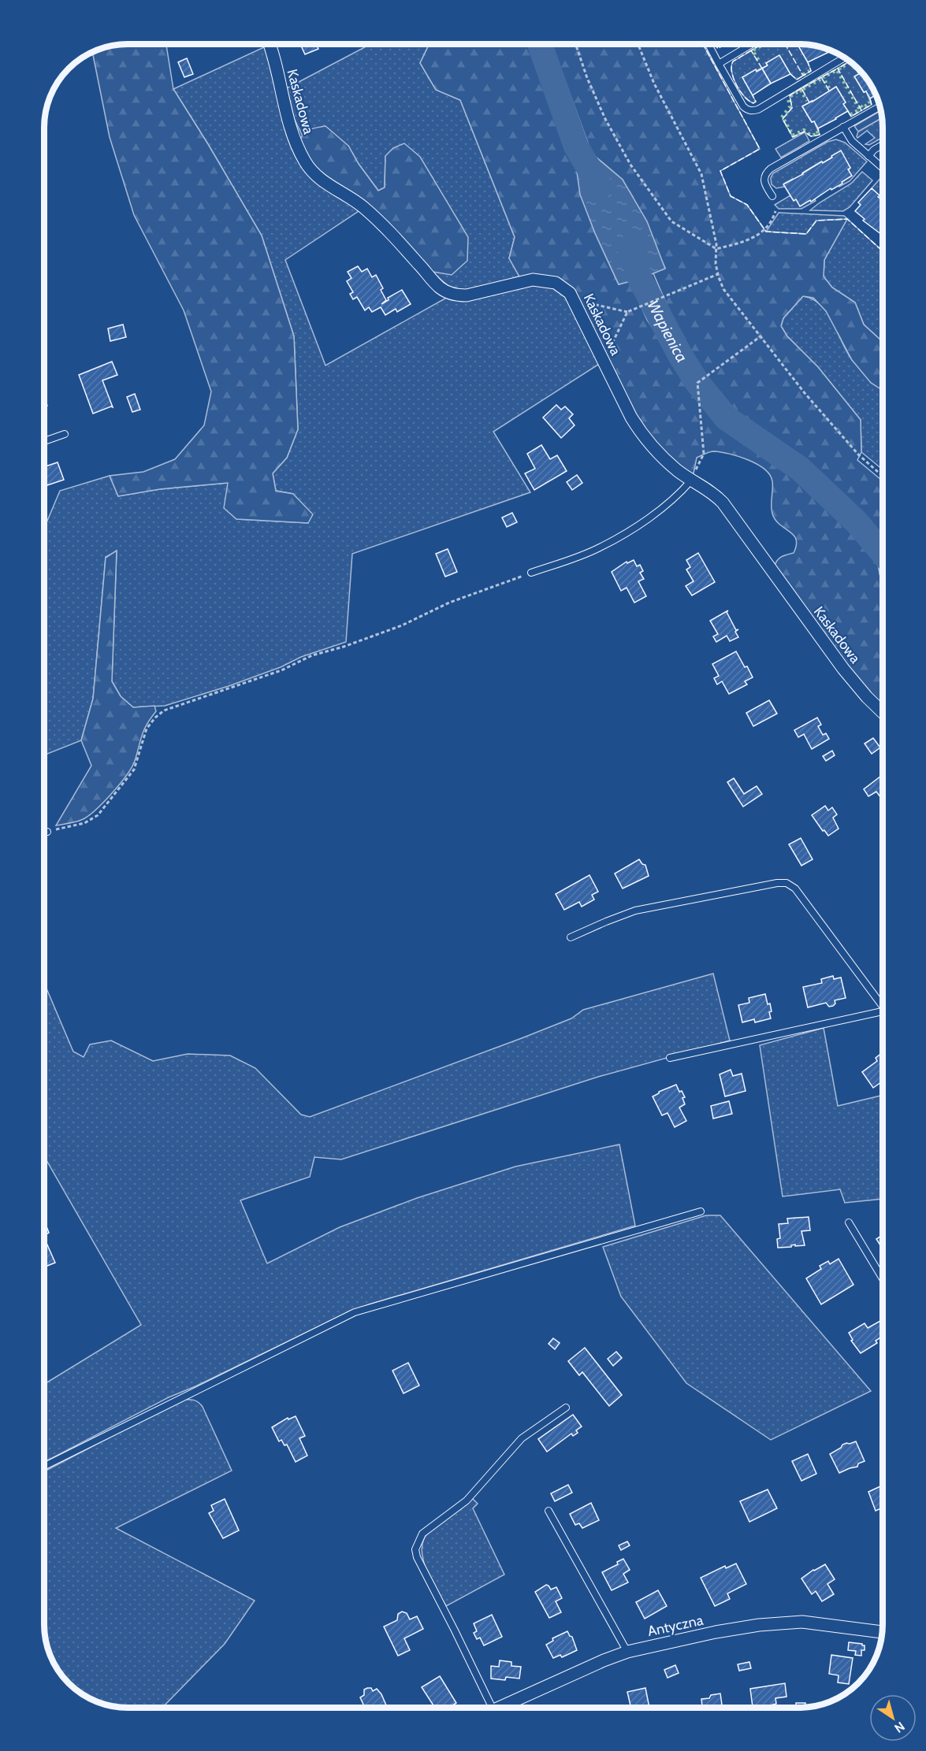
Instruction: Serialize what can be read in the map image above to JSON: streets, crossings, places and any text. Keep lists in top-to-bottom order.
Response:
{
  "streets": {
    "street": ["Kaskadowa", "Antyczna"]
  },
  "water": ["Wapienica"],
  "north": "bottom right"
}
